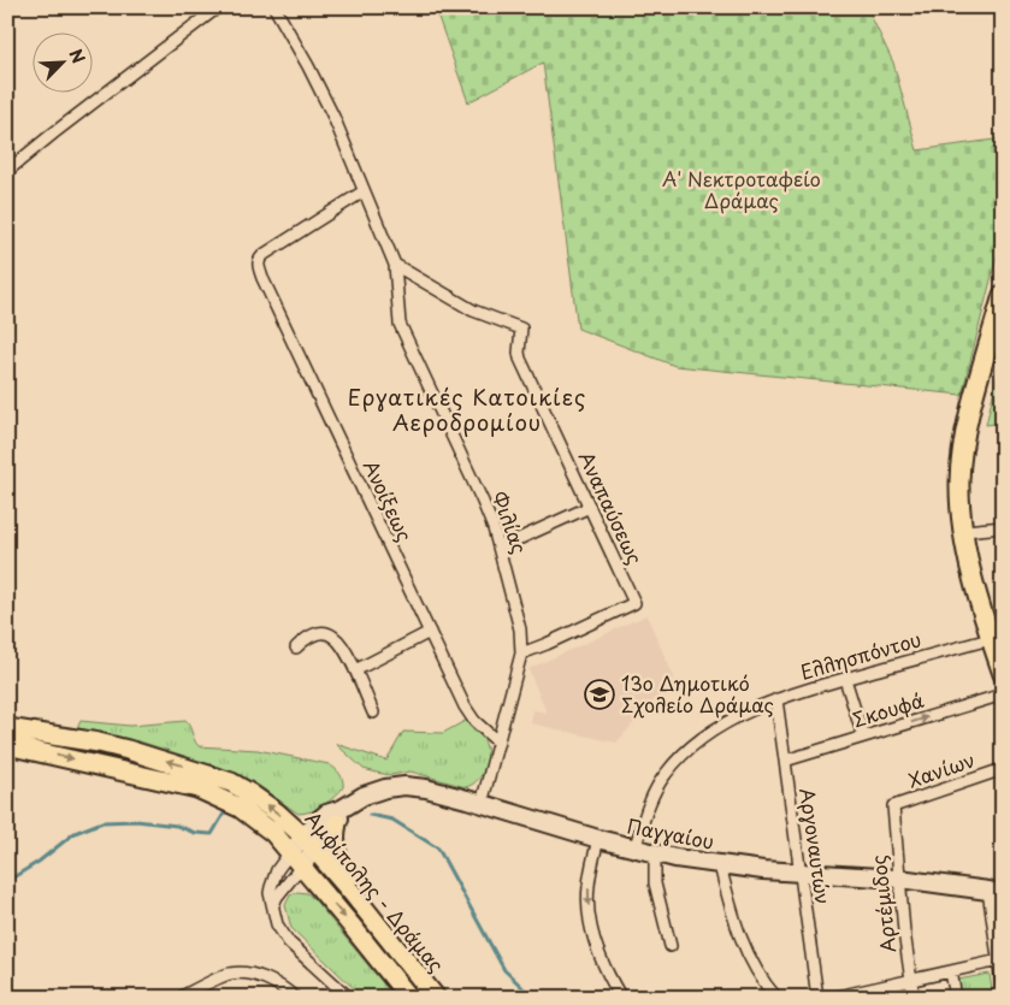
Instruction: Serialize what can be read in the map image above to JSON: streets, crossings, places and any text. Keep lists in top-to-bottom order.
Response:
{
  "streets": {
    "main road": ["Παγγαίου", "Αμφίπολης - Δράμας"],
    "street": [
      "Ανοίξεως",
      "Αναπαύσεως",
      "Φιλίας",
      "Ελλησπόντου",
      "Σκουφά",
      "Χανίων",
      "Αργοναυτών",
      "Αρτέμιδος"
    ]
  },
  "crossings": [
    ["Ανοίξεως", "Φιλίας"],
    ["Αναπαύσεως", "Φιλίας"],
    ["Φιλίας", "Παγγαίου"],
    ["Ελλησπόντου", "Παγγαίου"],
    ["Ελλησπόντου", "Αργοναυτών"],
    ["Σκουφά", "Αργοναυτών"],
    ["Χανίων", "Αρτέμιδος"],
    ["Παγγαίου", "Αργοναυτών"],
    ["Παγγαίου", "Αρτέμιδος"]
  ],
  "one_way": ["Σκουφά"],
  "districts": ["Εργατικές Κατοικίες Αεροδρομίου"],
  "parks": ["Α' Νεκτροταφείο Δράμας"],
  "places": {
    "school or university": ["13ο Δημοτικό Σχολείο Δράμας"]
  },
  "north": "top right"
}
